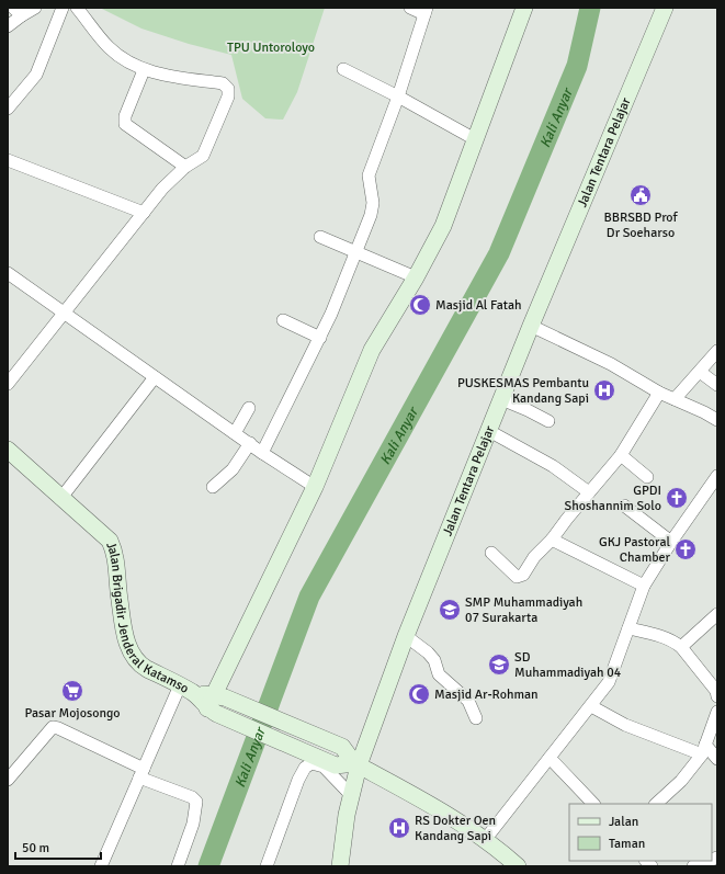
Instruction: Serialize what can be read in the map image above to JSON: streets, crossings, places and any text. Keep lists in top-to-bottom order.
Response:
{
  "streets": {
    "main road": ["Jalan Tentara Pelajar", "Jalan Brigadir Jenderal Katamso"]
  },
  "water": ["Kali Anyar"],
  "parks": ["TPU Untoroloyo"],
  "places": {
    "public building": ["BBRSBD Prof Dr Soeharso"],
    "mosque": ["Masjid Al Fatah", "Masjid Ar-Rohman"],
    "hospital": ["PUSKESMAS Pembantu Kandang Sapi", "RS Dokter Oen Kandang Sapi"],
    "church": ["GPDI Shoshannim Solo", "GKJ Pastoral Chamber"],
    "school or university": ["SMP Muhammadiyah 07 Surakarta", "SD Muhammadiyah 04"],
    "supermarket": ["Pasar Mojosongo"]
  },
  "legend": ["Jalan", "Taman"],
  "scale_bar": "50 m"
}
